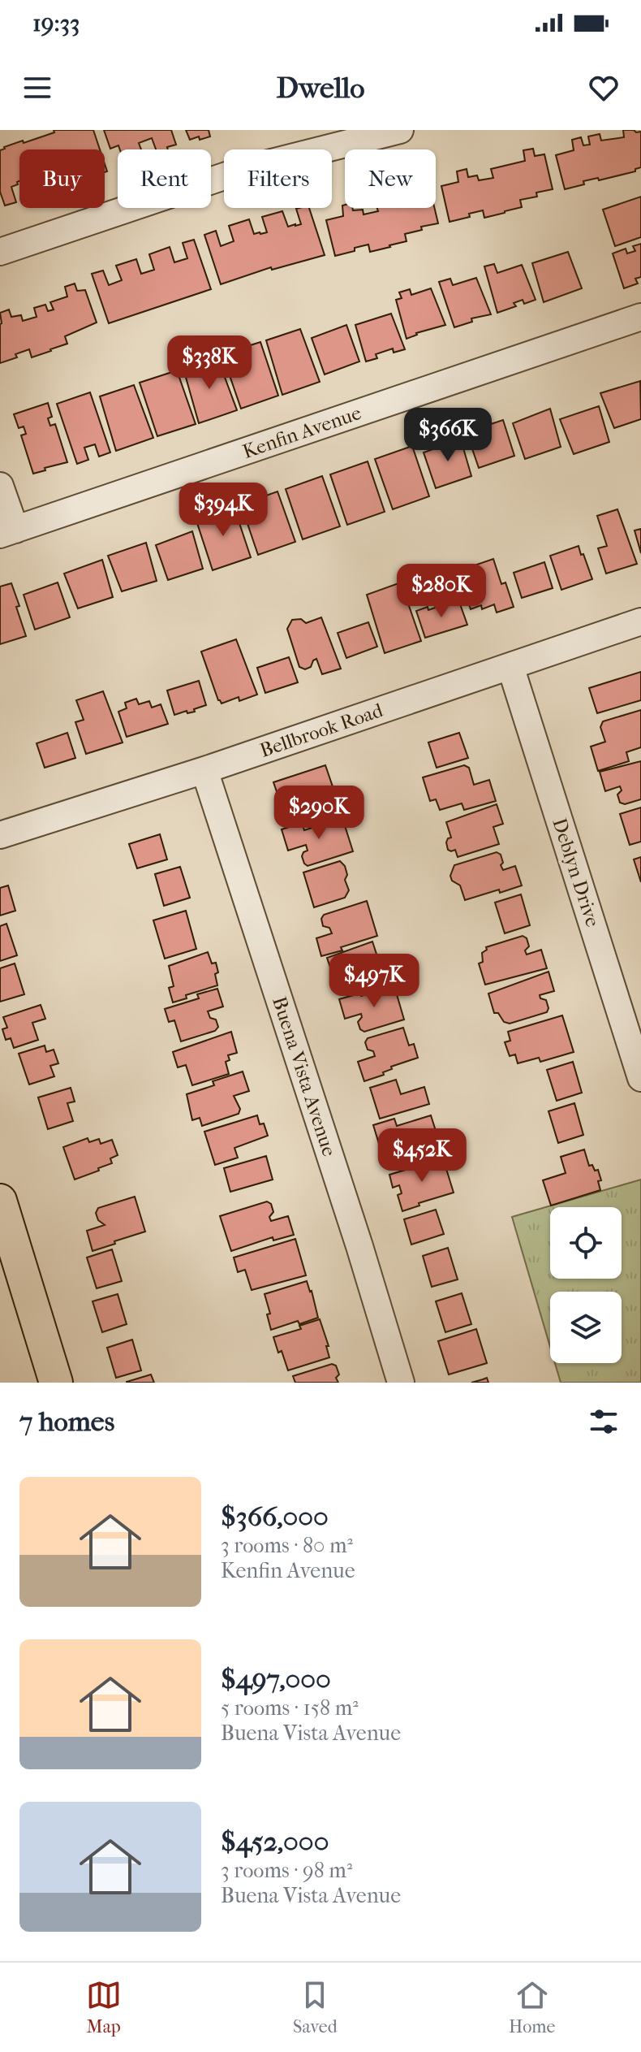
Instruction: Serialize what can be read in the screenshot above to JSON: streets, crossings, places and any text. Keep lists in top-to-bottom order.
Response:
{
  "streets": {
    "street": [
      "Kenfin Avenue",
      "Bellbrook Road",
      "Deblyn Drive",
      "Buena Vista Avenue"
    ]
  },
  "crossings": [
    ["Bellbrook Road", "Deblyn Drive"],
    ["Bellbrook Road", "Buena Vista Avenue"]
  ],
  "page": {
    "status": "19:33",
    "header": "Dwello",
    "chip": [
      "Buy",
      "Rent",
      "Filters",
      "New"
    ],
    "price": [
      "$338K",
      "$366K",
      "$394K",
      "$280K",
      "$290K",
      "$497K",
      "$452K"
    ],
    "heading": "7 homes",
    "list": [
      {
        "name": "$366,000",
        "note": "3 rooms · 80 m² · Kenfin Avenue"
      },
      {
        "name": "$497,000",
        "note": "5 rooms · 158 m² · Buena Vista Avenue"
      },
      {
        "name": "$452,000",
        "note": "3 rooms · 98 m² · Buena Vista Avenue"
      }
    ],
    "tabs": ["Map", "Saved", "Home"]
  }
}
